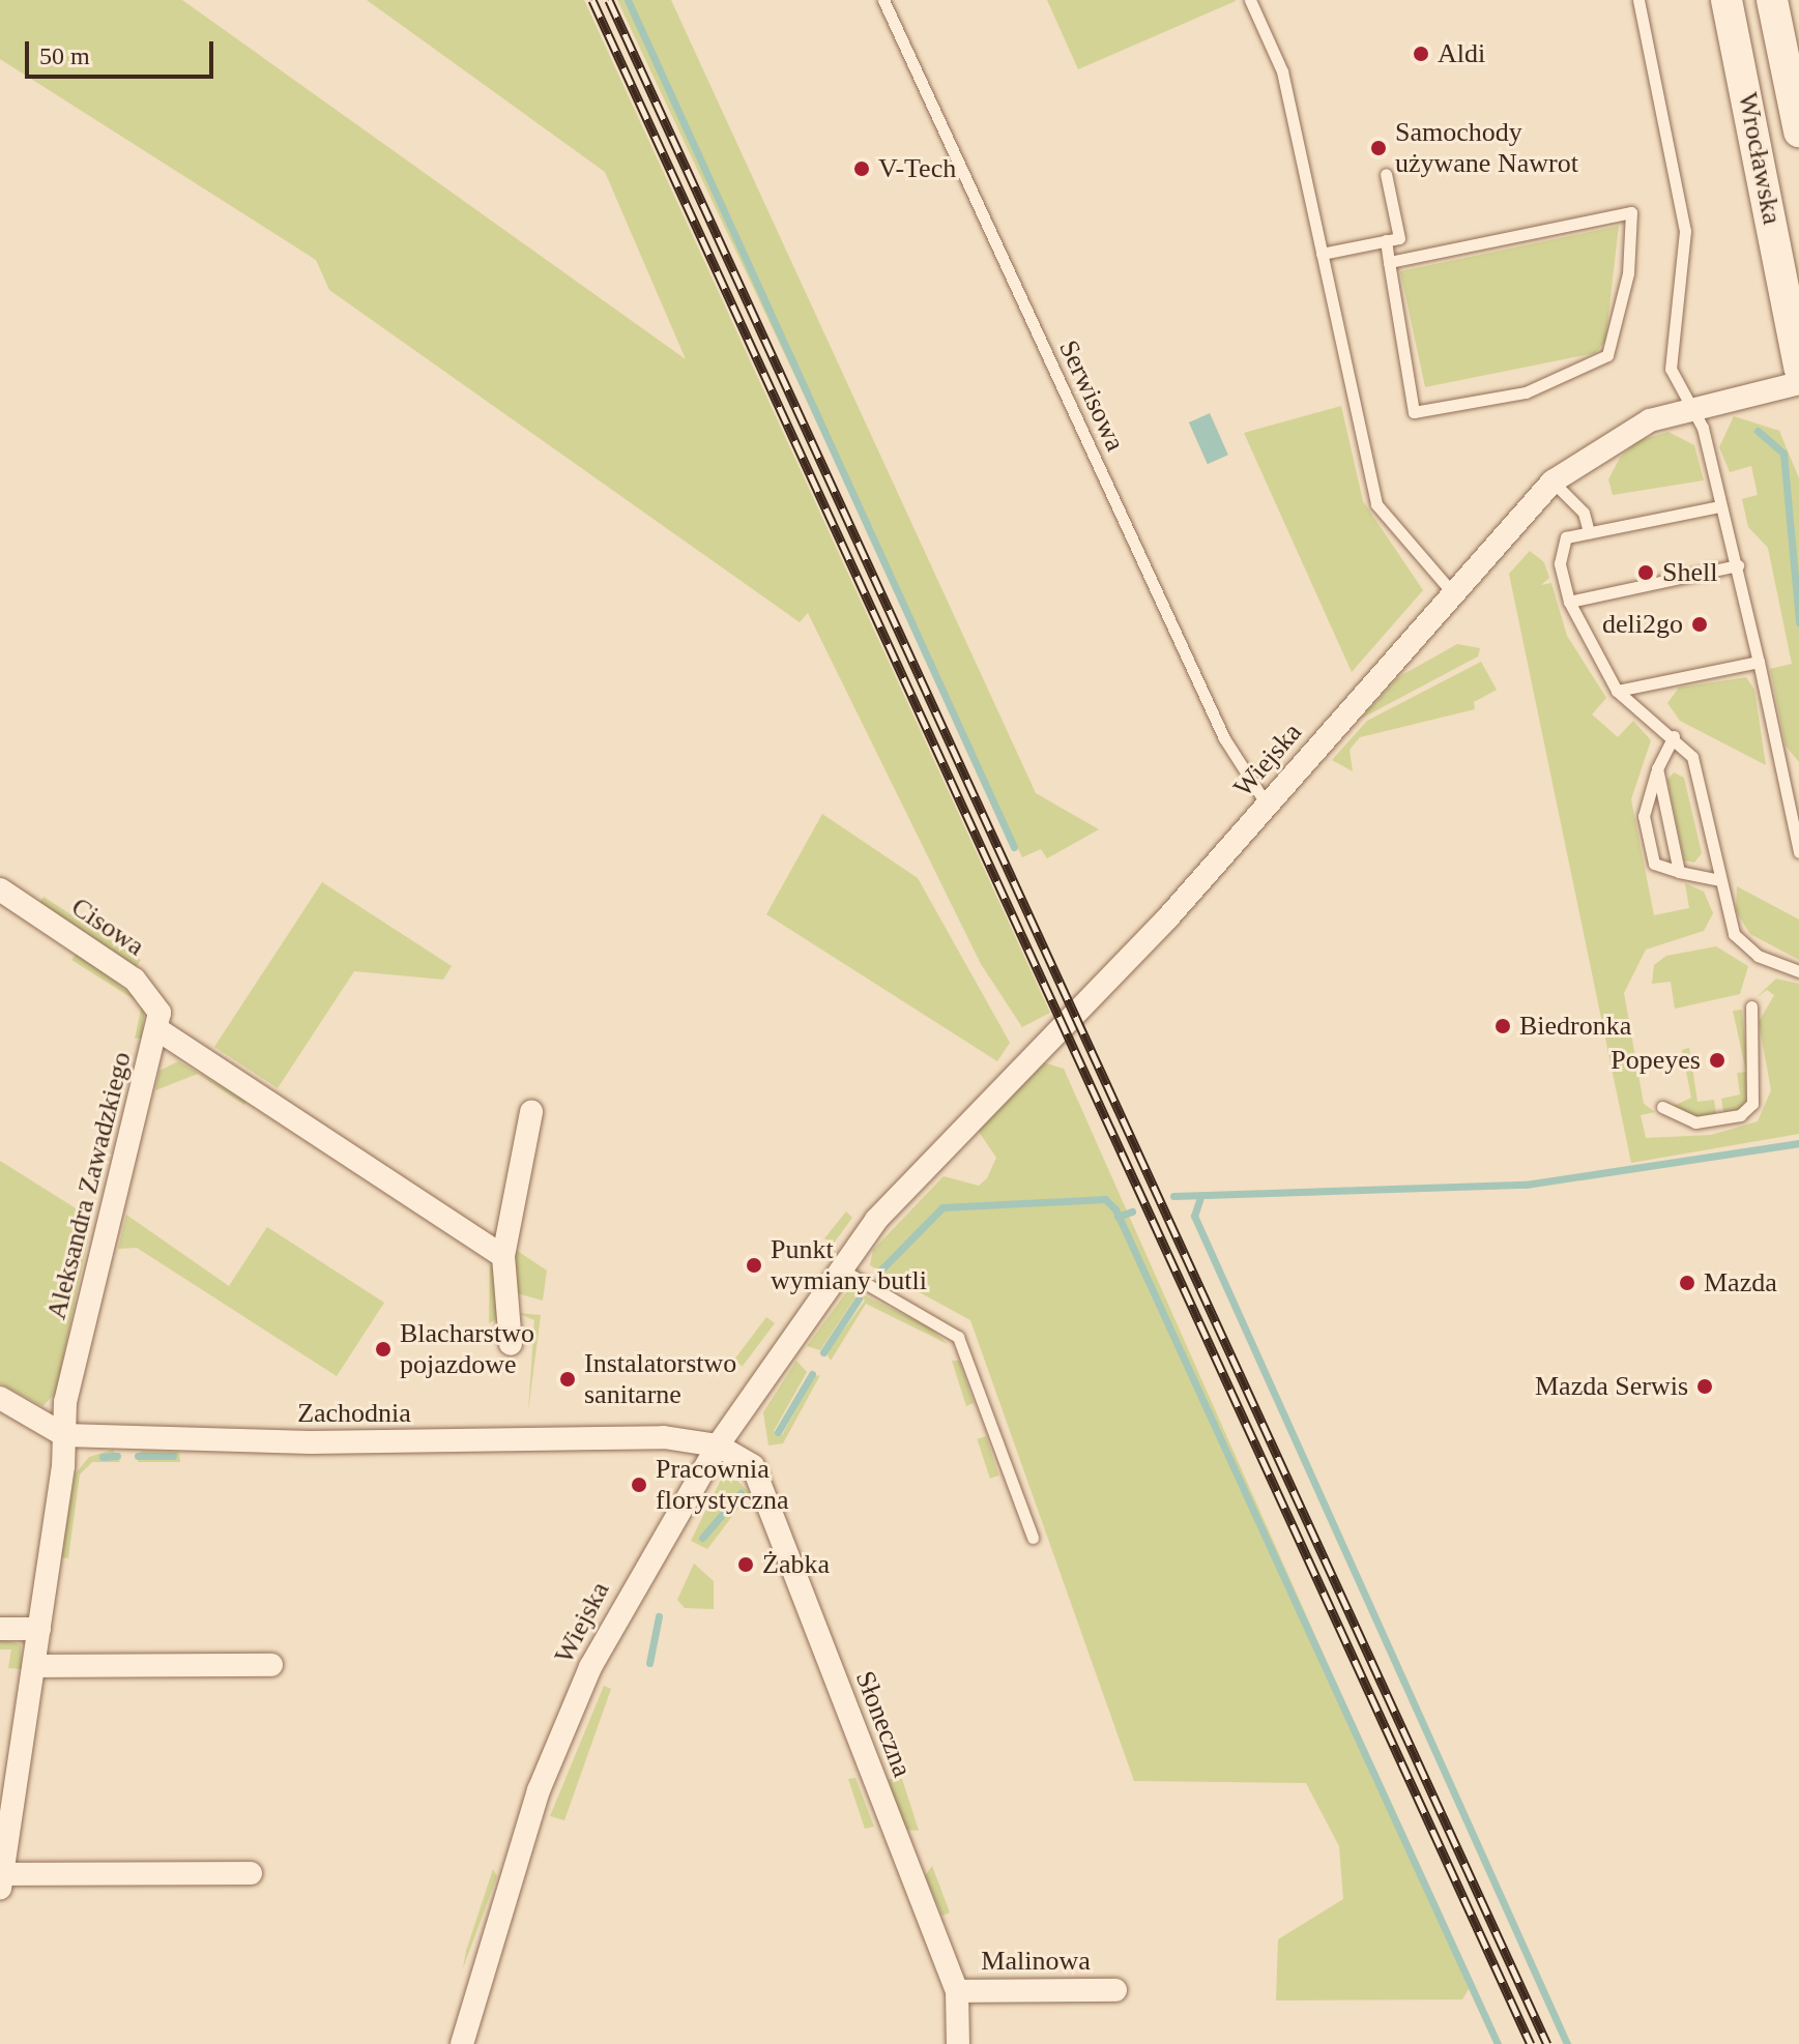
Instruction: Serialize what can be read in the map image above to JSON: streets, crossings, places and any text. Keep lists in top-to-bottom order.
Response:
{
  "streets": {
    "main road": ["Wrocławska"],
    "street": [
      "Wiejska",
      "Cisowa",
      "Aleksandra Zawadzkiego",
      "Zachodnia",
      "Słoneczna",
      "Malinowa"
    ],
    "lane": ["Serwisowa"]
  },
  "crossings": [
    ["Serwisowa", "Wiejska"],
    ["Wiejska", "Zachodnia"],
    ["Wiejska", "Słoneczna"],
    ["Cisowa", "Aleksandra Zawadzkiego"],
    ["Aleksandra Zawadzkiego", "Zachodnia"],
    ["Zachodnia", "Słoneczna"],
    ["Słoneczna", "Malinowa"]
  ],
  "places": [
    "Aldi",
    "Samochody używane Nawrot",
    "V-Tech",
    "Shell",
    "deli2go",
    "Biedronka",
    "Popeyes",
    "Punkt wymiany butli",
    "Mazda",
    "Blacharstwo pojazdowe",
    "Instalatorstwo sanitarne",
    "Mazda Serwis",
    "Pracownia florystyczna",
    "Żabka"
  ],
  "scale_bar": "50 m"
}
